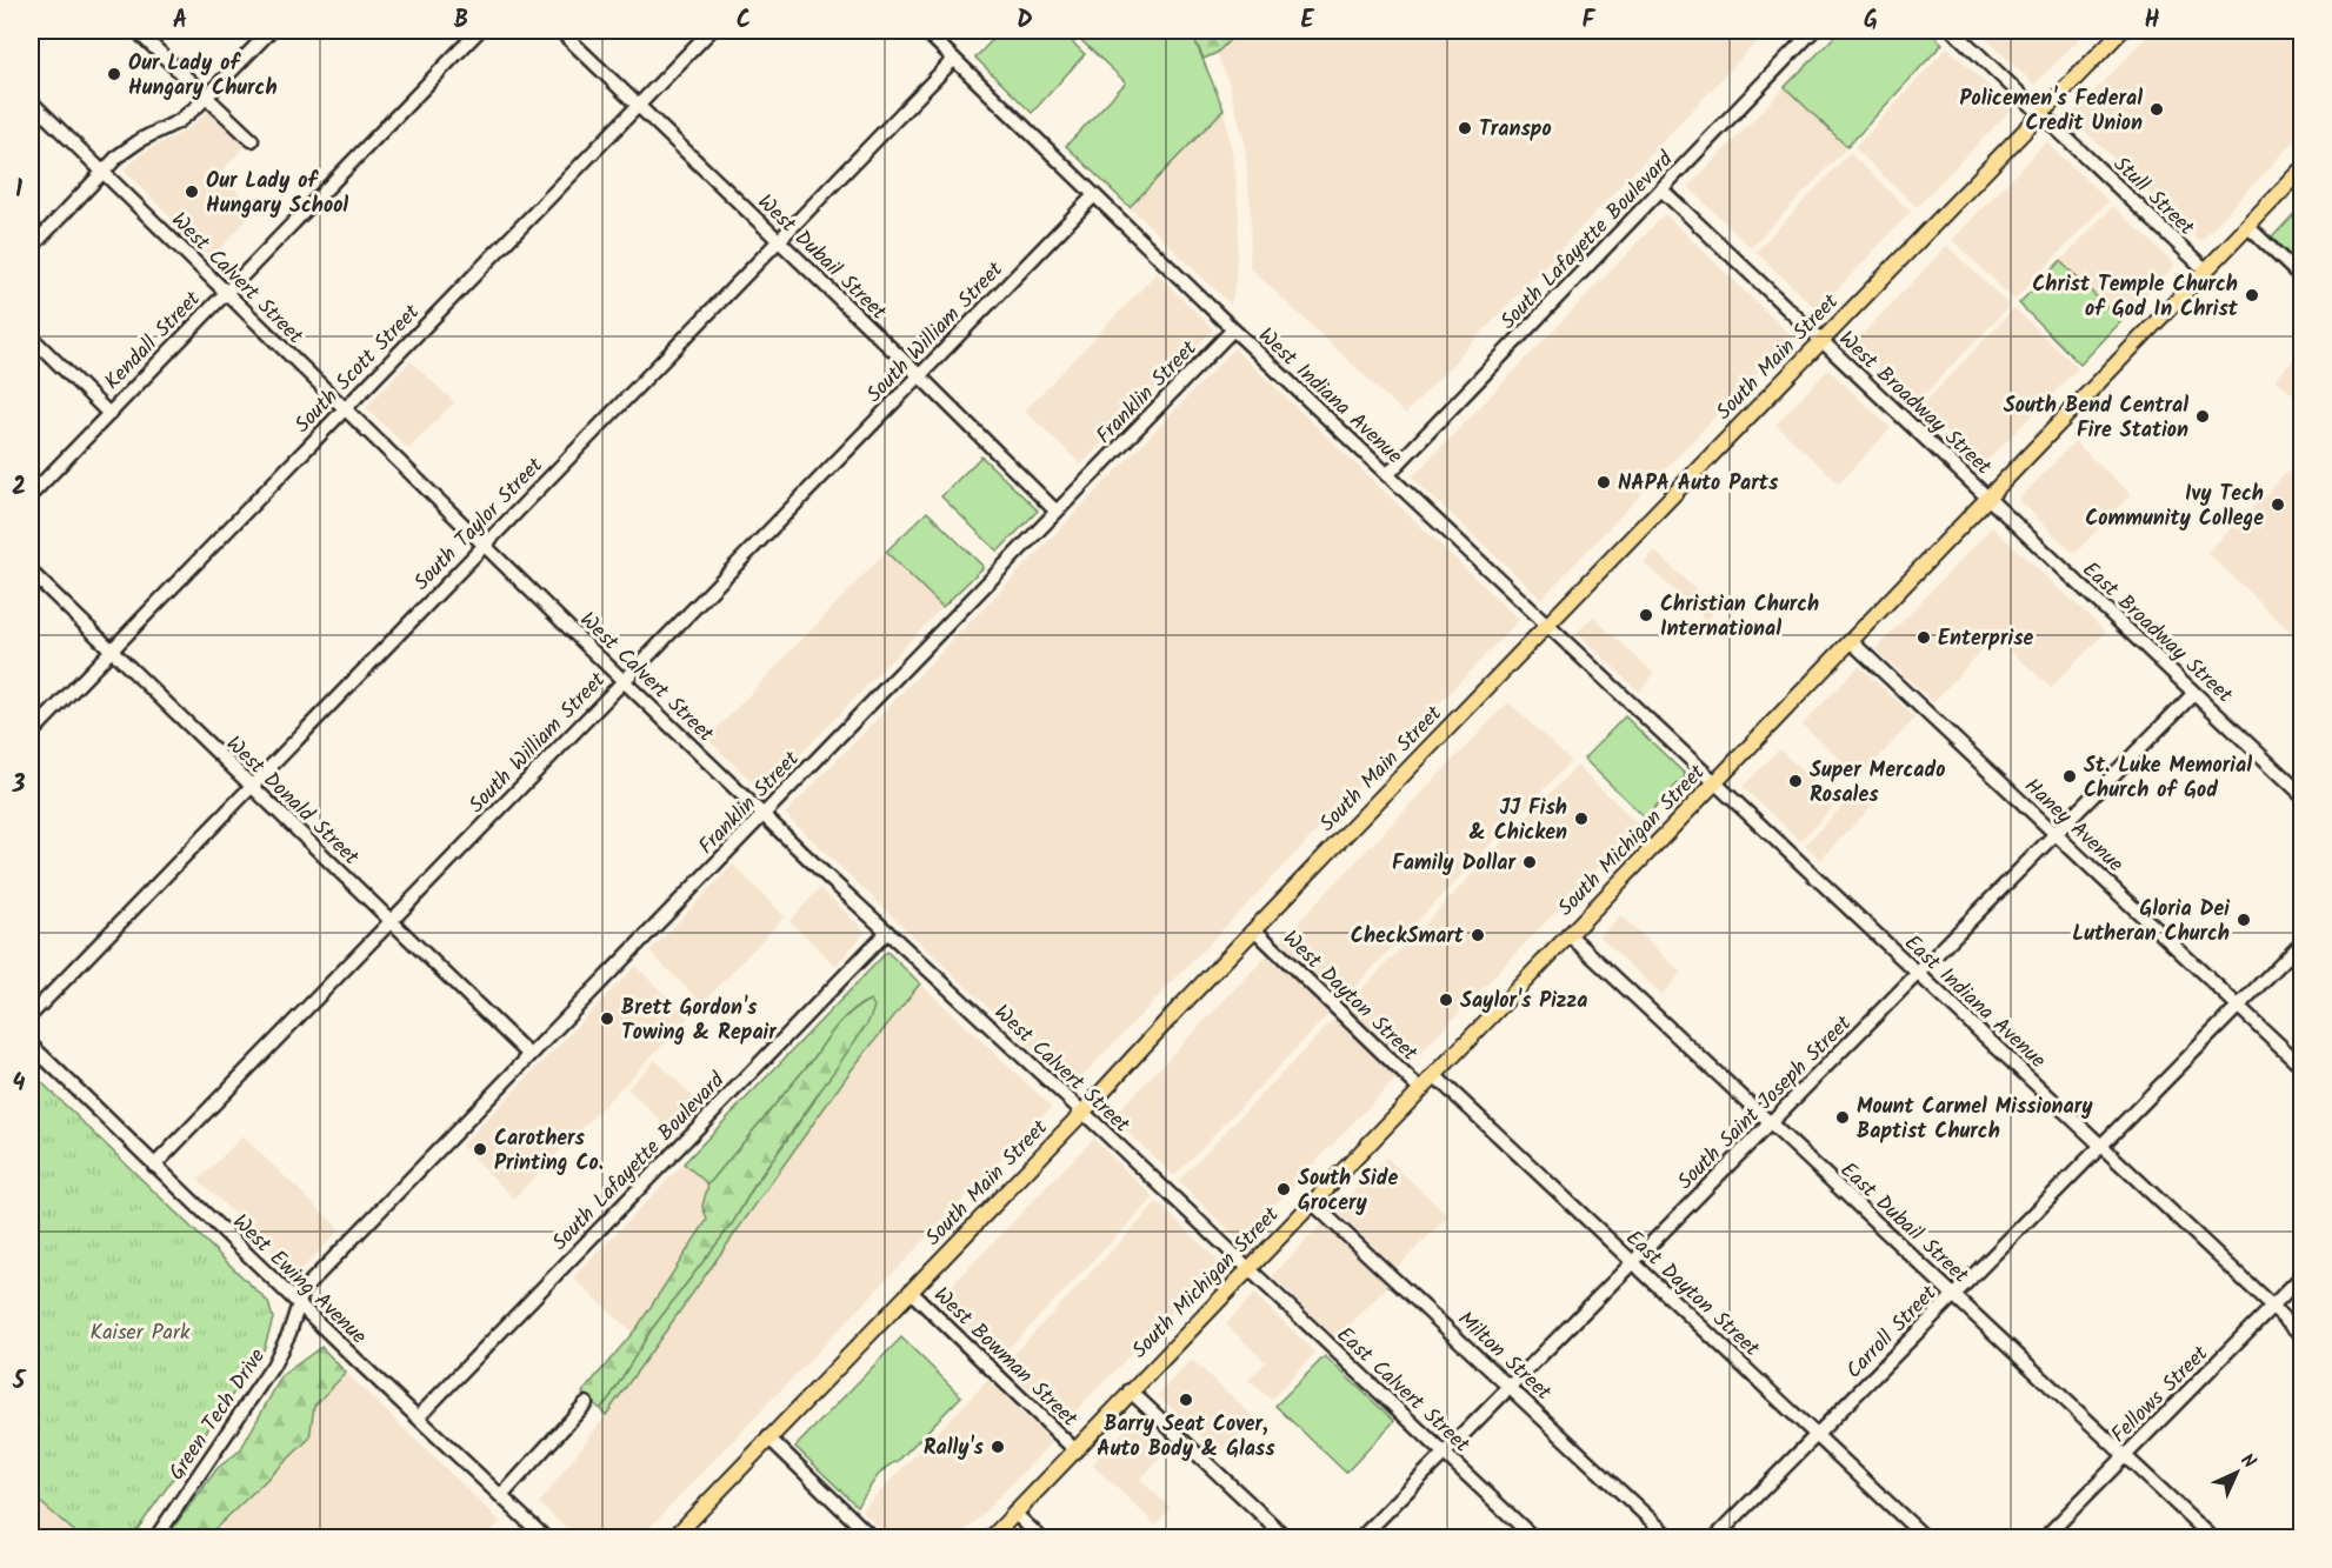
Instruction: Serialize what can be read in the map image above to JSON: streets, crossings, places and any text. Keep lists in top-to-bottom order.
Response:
{
  "streets": {
    "main road": ["South Main Street", "South Michigan Street"],
    "street": [
      "Stull Street",
      "South Lafayette Boulevard",
      "West Dubail Street",
      "West Calvert Street",
      "South William Street",
      "Kendall Street",
      "South Scott Street",
      "Franklin Street",
      "West Indiana Avenue",
      "West Broadway Street",
      "South Taylor Street",
      "East Broadway Street",
      "West Donald Street",
      "Haney Avenue",
      "West Dayton Street",
      "East Indiana Avenue",
      "South Saint Joseph Street",
      "East Dubail Street",
      "West Ewing Avenue",
      "East Dayton Street",
      "Carroll Street",
      "Milton Street",
      "West Bowman Street",
      "East Calvert Street",
      "Fellows Street",
      "Green Tech Drive"
    ]
  },
  "crossings": [
    ["Stull Street", "South Main Street"],
    ["Stull Street", "South Michigan Street"],
    ["South Lafayette Boulevard", "West Calvert Street"],
    ["South Lafayette Boulevard", "West Indiana Avenue"],
    ["South Lafayette Boulevard", "West Broadway Street"],
    ["South Lafayette Boulevard", "West Ewing Avenue"],
    ["West Dubail Street", "South William Street"],
    ["West Dubail Street", "South Scott Street"],
    ["West Dubail Street", "Franklin Street"],
    ["West Dubail Street", "South Taylor Street"],
    ["West Calvert Street", "South William Street"],
    ["West Calvert Street", "Kendall Street"],
    ["West Calvert Street", "South Main Street"],
    ["West Calvert Street", "South Scott Street"],
    ["West Calvert Street", "Franklin Street"],
    ["West Calvert Street", "South Taylor Street"],
    ["West Calvert Street", "South Michigan Street"],
    ["West Calvert Street", "East Calvert Street"],
    ["South William Street", "West Indiana Avenue"],
    ["South William Street", "West Donald Street"],
    ["South William Street", "West Ewing Avenue"],
    ["South Main Street", "West Indiana Avenue"],
    ["South Main Street", "West Broadway Street"],
    ["South Main Street", "West Dayton Street"],
    ["South Main Street", "West Bowman Street"],
    ["South Scott Street", "West Donald Street"],
    ["Franklin Street", "West Indiana Avenue"],
    ["Franklin Street", "West Donald Street"],
    ["Franklin Street", "West Ewing Avenue"],
    ["Franklin Street", "Green Tech Drive"],
    ["West Indiana Avenue", "South Taylor Street"],
    ["West Indiana Avenue", "South Michigan Street"],
    ["West Indiana Avenue", "East Indiana Avenue"],
    ["West Broadway Street", "East Broadway Street"],
    ["West Broadway Street", "South Michigan Street"],
    ["South Taylor Street", "West Donald Street"],
    ["East Broadway Street", "South Michigan Street"],
    ["East Broadway Street", "South Saint Joseph Street"],
    ["Haney Avenue", "South Michigan Street"],
    ["Haney Avenue", "South Saint Joseph Street"],
    ["Haney Avenue", "Carroll Street"],
    ["South Michigan Street", "West Dayton Street"],
    ["South Michigan Street", "East Indiana Avenue"],
    ["South Michigan Street", "East Dubail Street"],
    ["South Michigan Street", "East Dayton Street"],
    ["South Michigan Street", "Milton Street"],
    ["South Michigan Street", "West Bowman Street"],
    ["South Michigan Street", "East Calvert Street"],
    ["East Indiana Avenue", "South Saint Joseph Street"],
    ["East Indiana Avenue", "Carroll Street"],
    ["East Indiana Avenue", "Fellows Street"],
    ["South Saint Joseph Street", "East Dubail Street"],
    ["South Saint Joseph Street", "East Dayton Street"],
    ["South Saint Joseph Street", "Milton Street"],
    ["South Saint Joseph Street", "East Calvert Street"],
    ["East Dubail Street", "Carroll Street"],
    ["East Dubail Street", "Fellows Street"],
    ["West Ewing Avenue", "Green Tech Drive"],
    ["East Dayton Street", "Carroll Street"]
  ],
  "parks": ["Kaiser Park"],
  "places": [
    "Our Lady of Hungary Church",
    "Policemen's Federal Credit Union",
    "Transpo",
    "Our Lady of Hungary School",
    "Christ Temple Church of God In Christ",
    "South Bend Central Fire Station",
    "NAPA Auto Parts",
    "Ivy Tech Community College",
    "Christian Church International",
    "Enterprise",
    "St. Luke Memorial Church of God",
    "Super Mercado Rosales",
    "JJ Fish & Chicken",
    "Family Dollar",
    "Gloria Dei Lutheran Church",
    "CheckSmart",
    "Saylor's Pizza",
    "Brett Gordon's Towing & Repair",
    "Mount Carmel Missionary Baptist Church",
    "Carothers Printing Co.",
    "South Side Grocery",
    "Barry Seat Cover, Auto Body & Glass",
    "Rally's"
  ],
  "north": "top right",
  "grid": {
    "columns": [
      "A",
      "B",
      "C",
      "D",
      "E",
      "F",
      "G",
      "H"
    ],
    "rows": [
      "1",
      "2",
      "3",
      "4",
      "5"
    ]
  }
}
